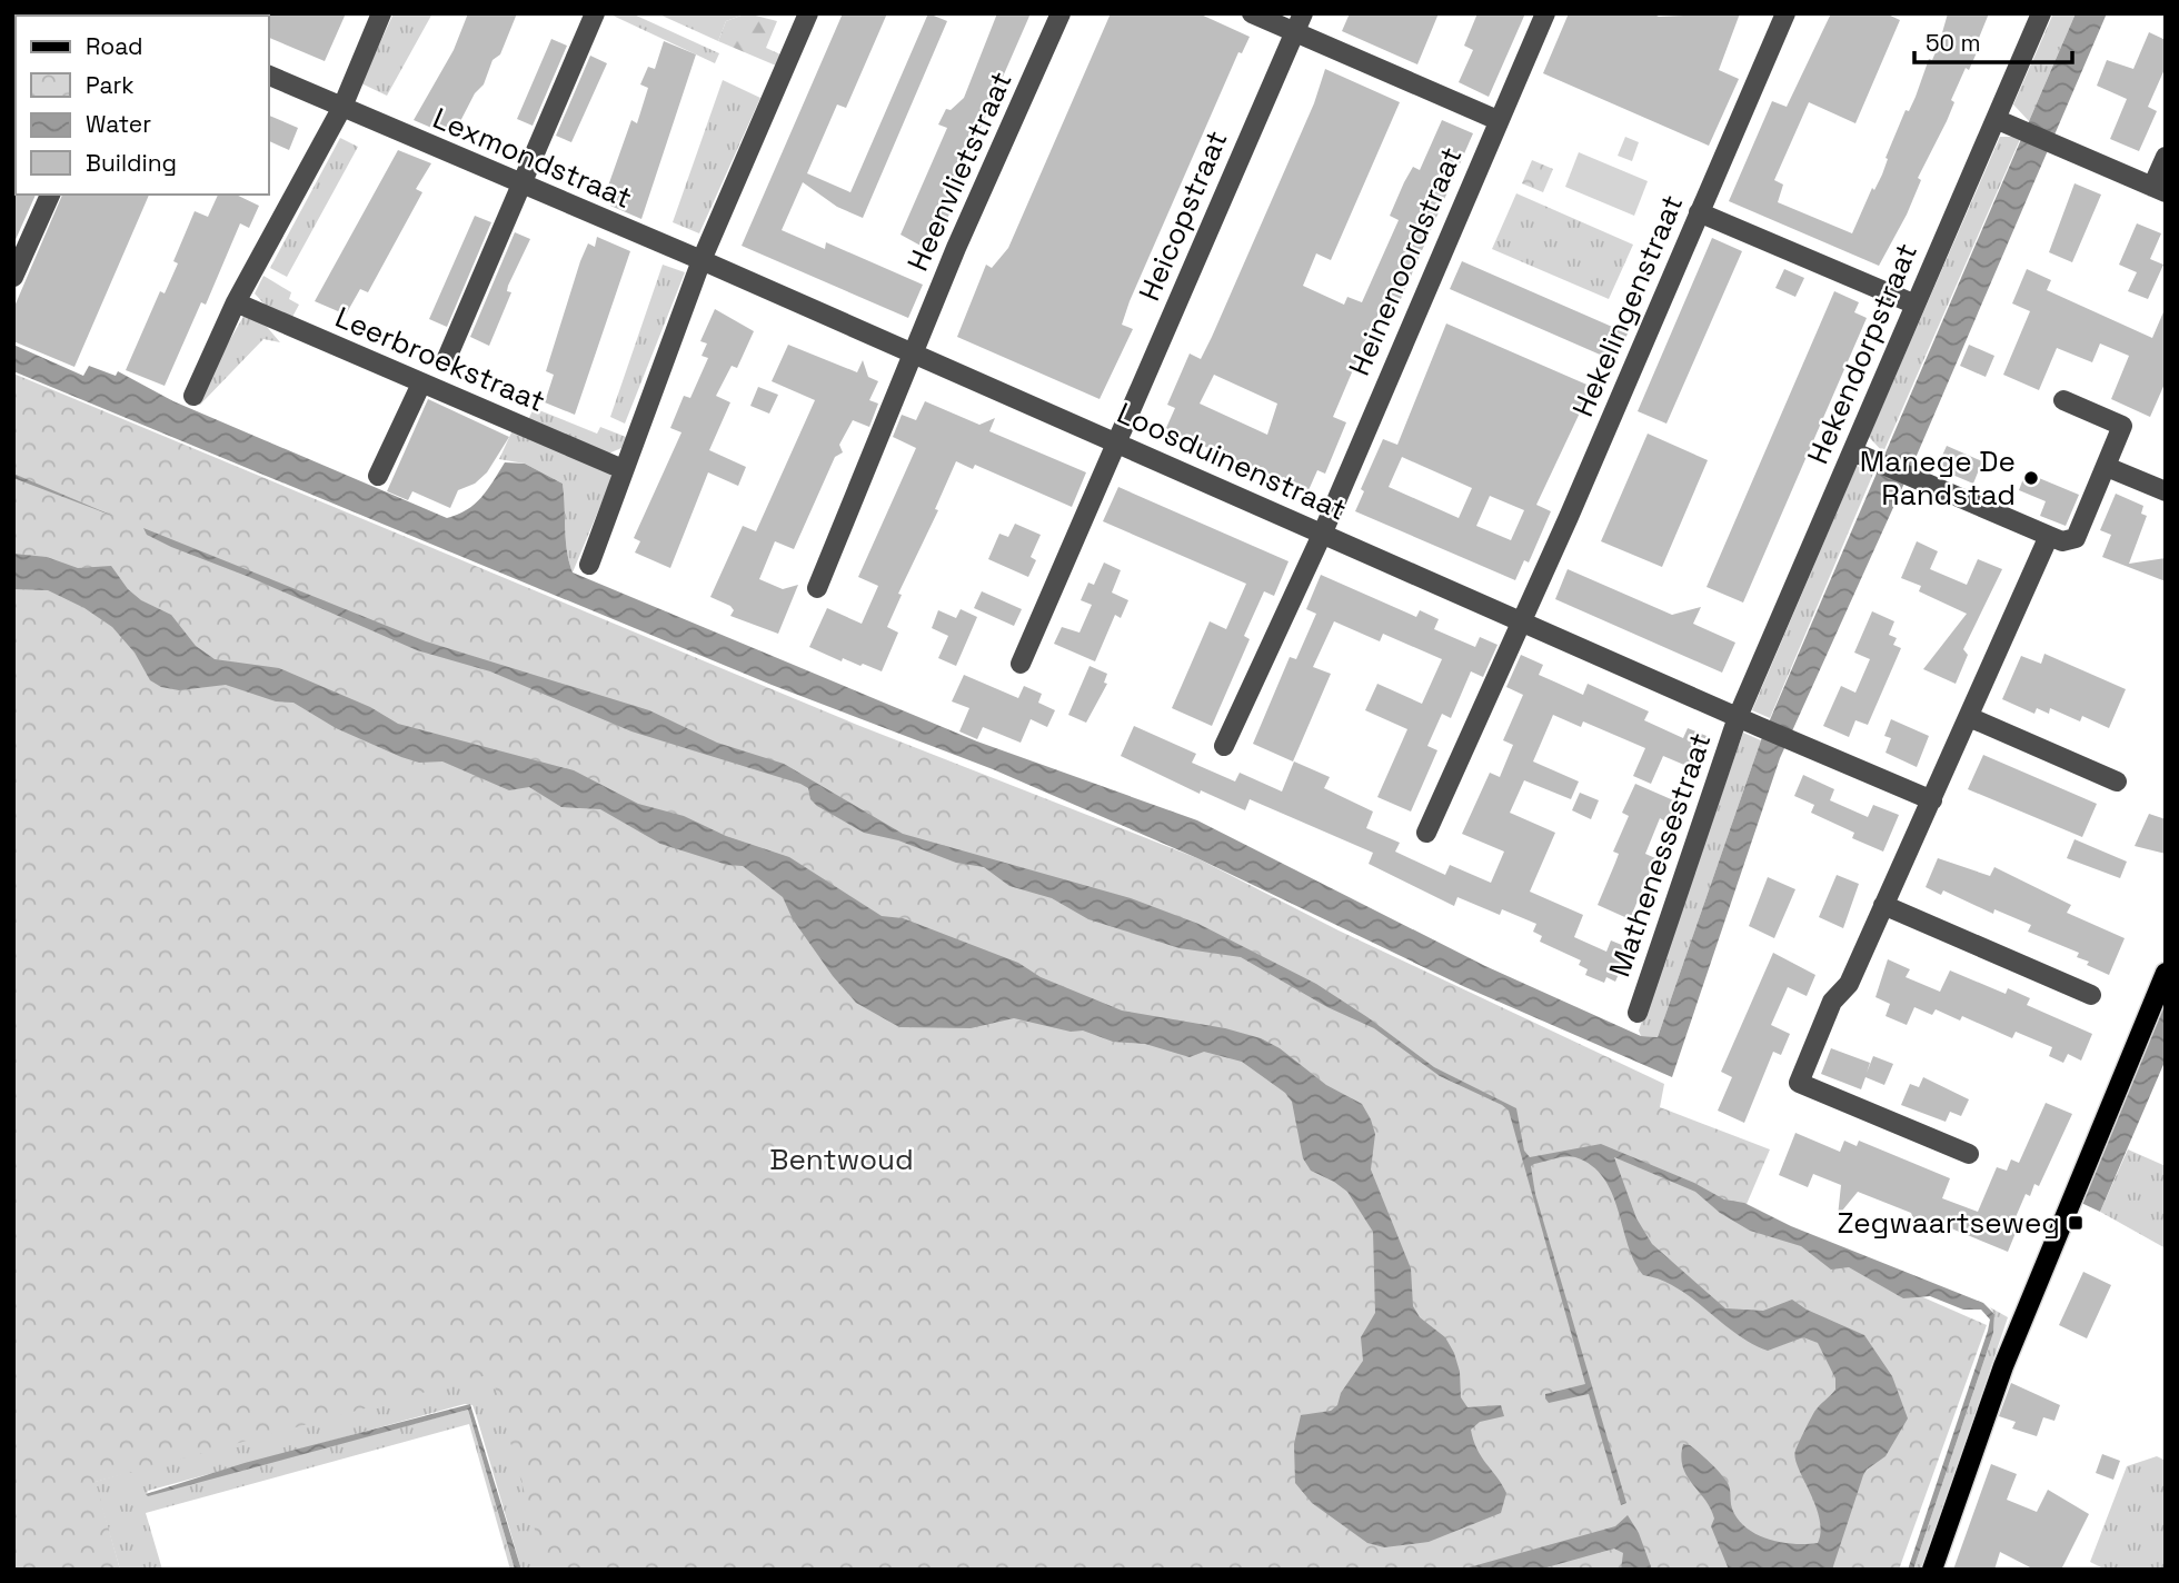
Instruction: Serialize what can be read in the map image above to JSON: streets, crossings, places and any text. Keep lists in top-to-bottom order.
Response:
{
  "streets": {
    "street": [
      "Lexmondstraat",
      "Heenvlietstraat",
      "Heicopstraat",
      "Heinenoordstraat",
      "Hekelingenstraat",
      "Hekendorpstraat",
      "Leerbroekstraat",
      "Loosduinenstraat",
      "Mathenessestraat"
    ]
  },
  "crossings": [
    ["Lexmondstraat", "Loosduinenstraat"],
    ["Heenvlietstraat", "Loosduinenstraat"],
    ["Heicopstraat", "Loosduinenstraat"],
    ["Heinenoordstraat", "Loosduinenstraat"],
    ["Hekelingenstraat", "Loosduinenstraat"],
    ["Hekendorpstraat", "Loosduinenstraat"],
    ["Hekendorpstraat", "Mathenessestraat"],
    ["Loosduinenstraat", "Mathenessestraat"]
  ],
  "parks": ["Bentwoud"],
  "places": {
    "other": ["Manege De Randstad"],
    "transit": ["Zegwaartseweg"]
  },
  "legend": [
    "Road",
    "Park",
    "Water",
    "Building"
  ],
  "scale_bar": "50 m"
}
